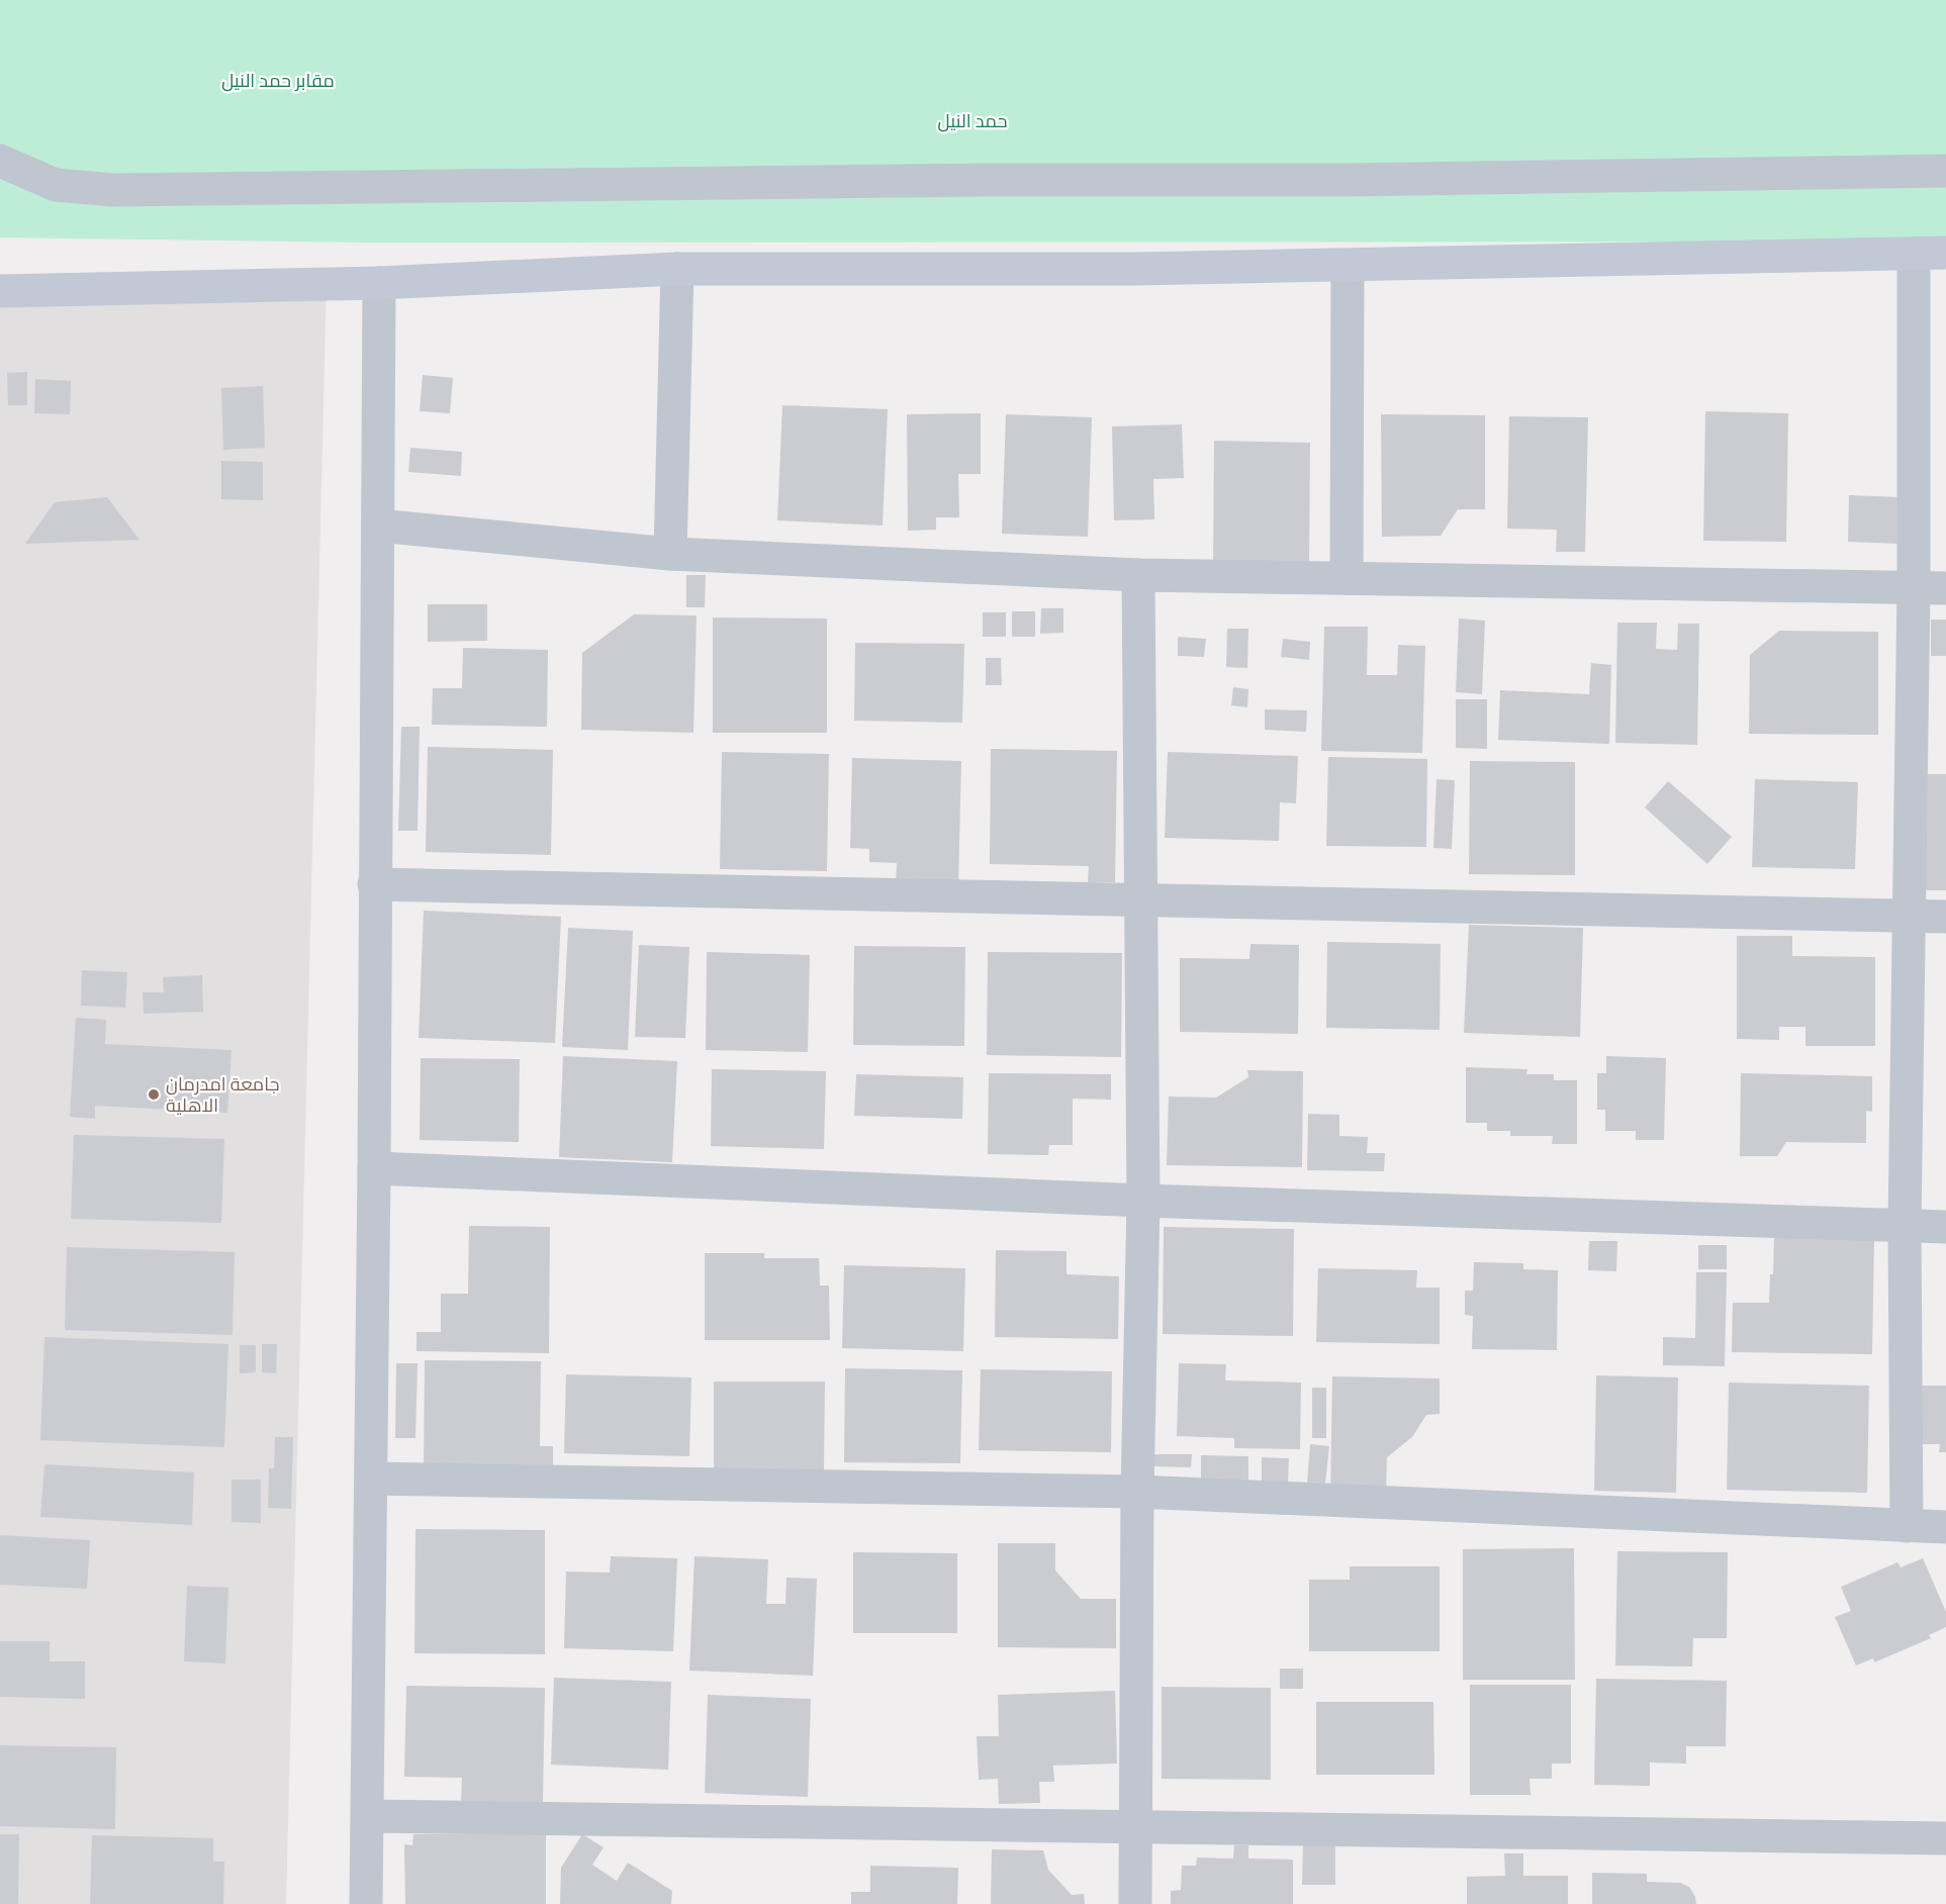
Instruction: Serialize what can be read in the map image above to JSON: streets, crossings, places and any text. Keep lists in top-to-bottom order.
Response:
{
  "parks": ["مقابر حمد النيل", "حمد النيل"],
  "places": ["جامعة امدرمان الاهلية"]
}
